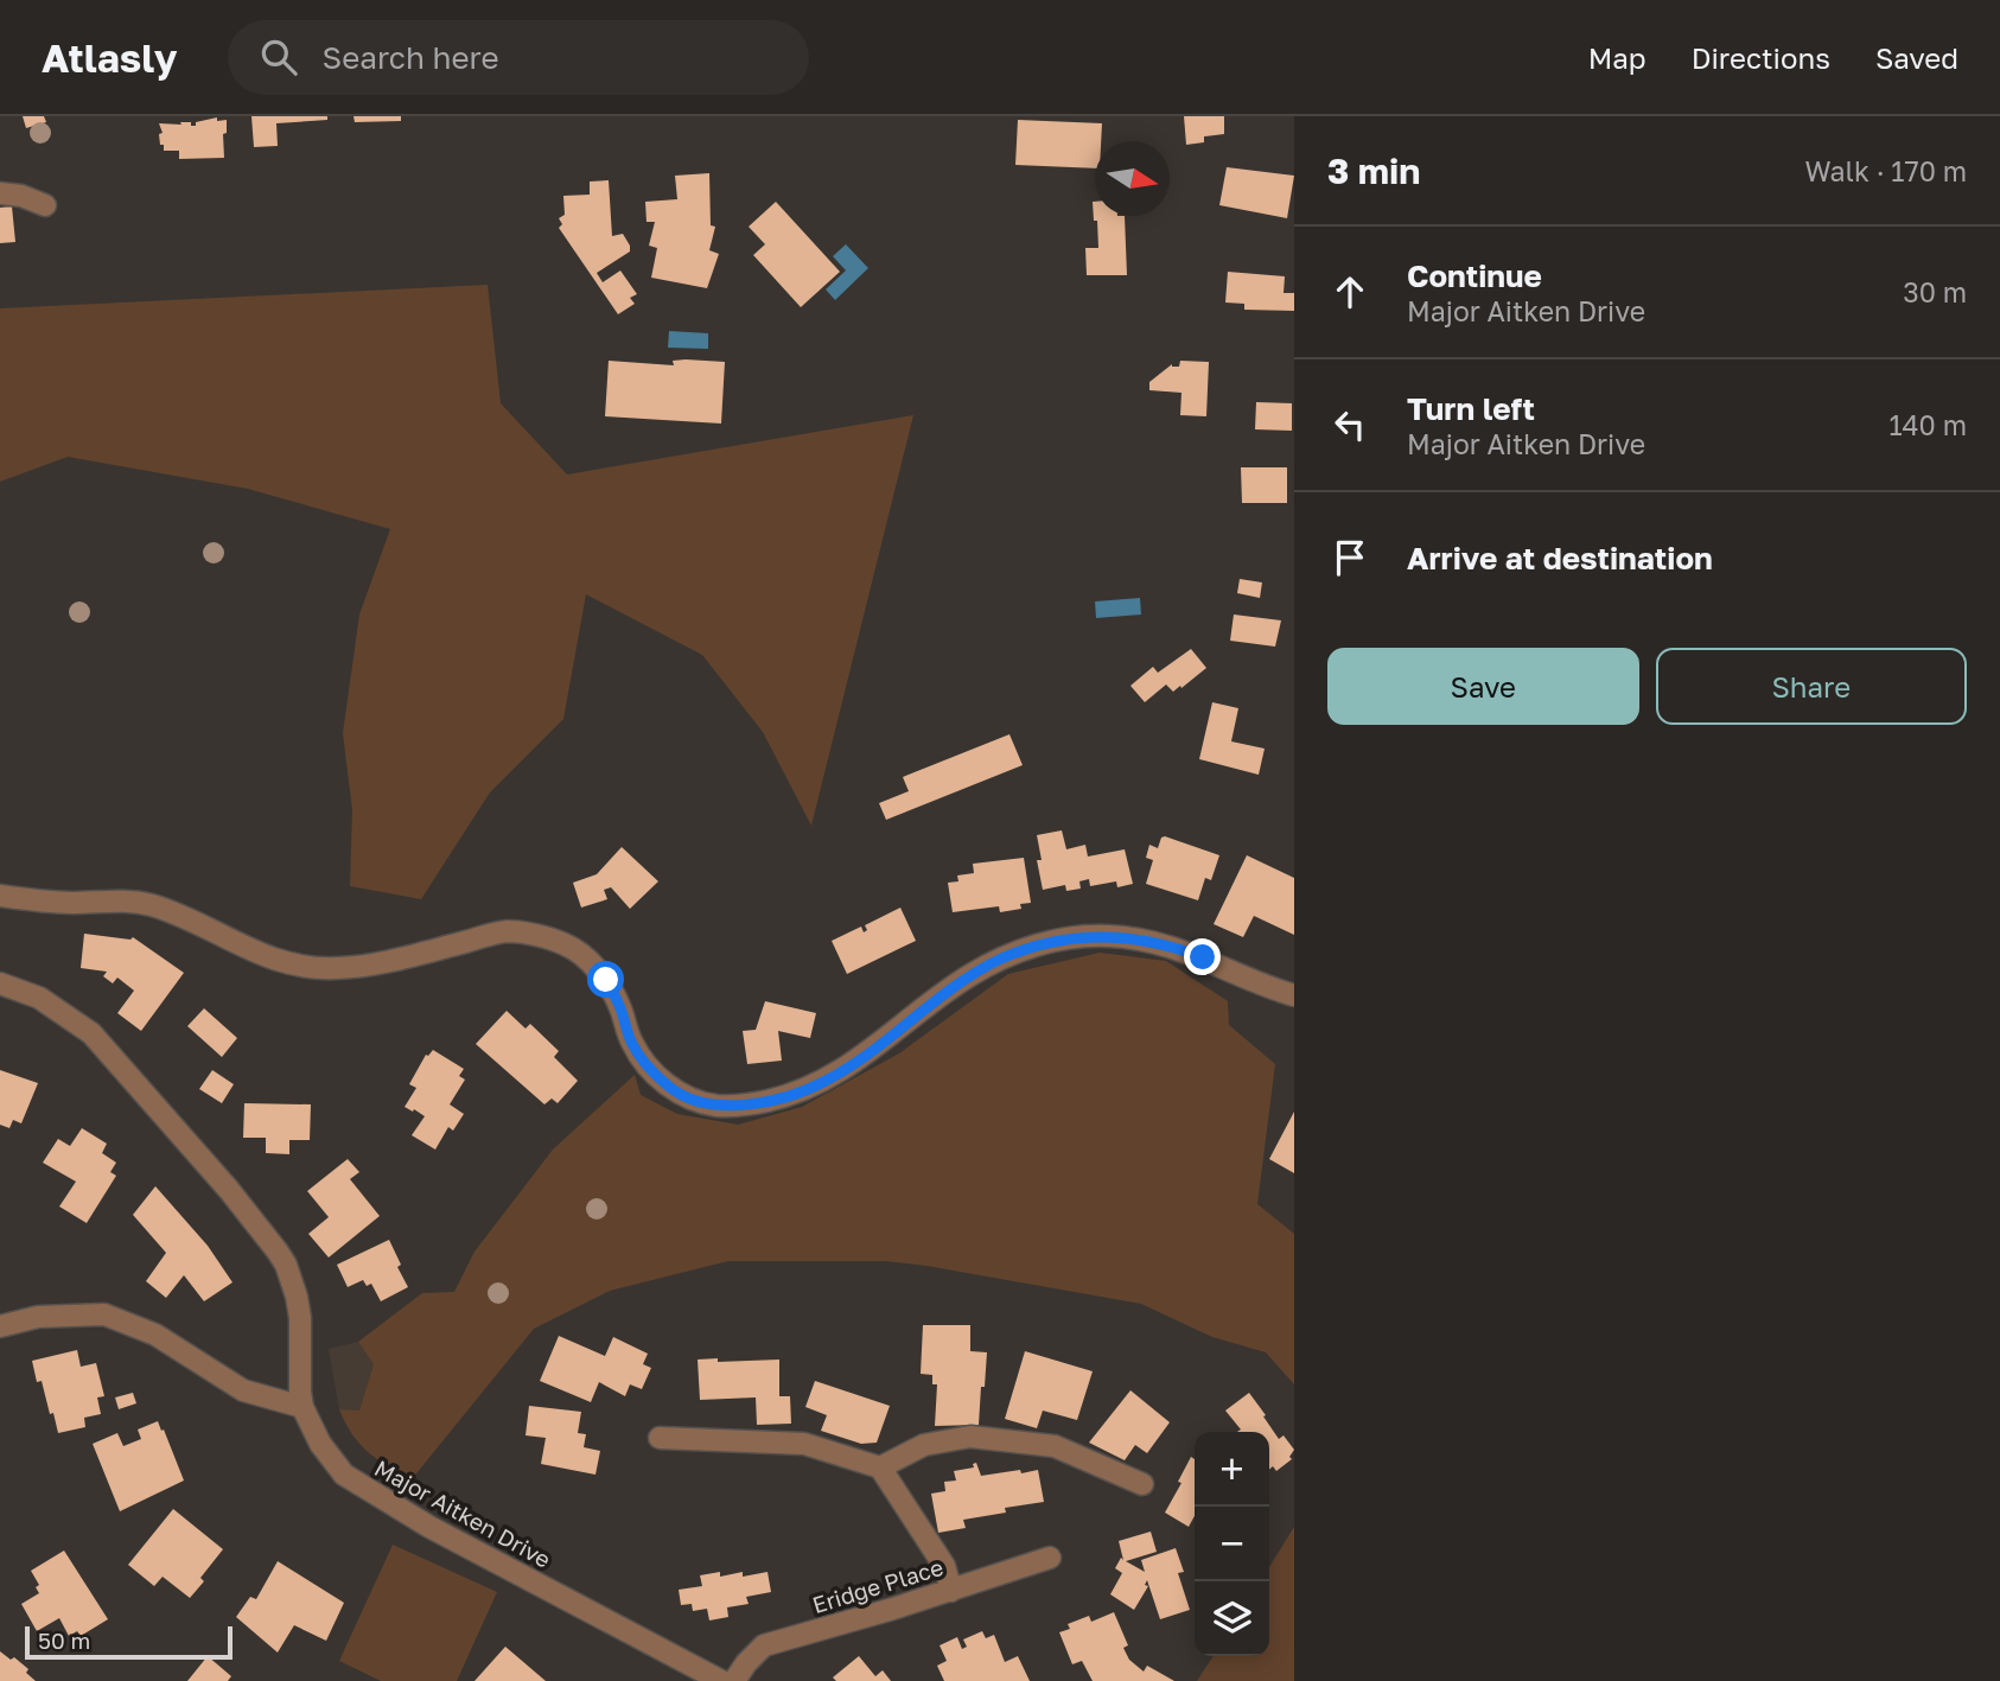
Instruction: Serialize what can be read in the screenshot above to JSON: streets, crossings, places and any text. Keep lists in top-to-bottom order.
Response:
{
  "streets": {
    "street": ["Major Aitken Drive", "Eridge Place"]
  },
  "scale_bar": "50 m",
  "north": "right",
  "page": {
    "header": "Atlasly",
    "search": "Search here",
    "nav": ["Map", "Directions", "Saved"],
    "heading": ["3 min", "Walk · 170 m"],
    "list": [
      ["Continue", "Major Aitken Drive", "30 m"],
      ["Turn left", "Major Aitken Drive", "140 m"],
      "Arrive at destination"
    ],
    "buttons": ["Save", "Share"],
    "map_buttons": ["+", "−"],
    "scale": "50 m"
  }
}
